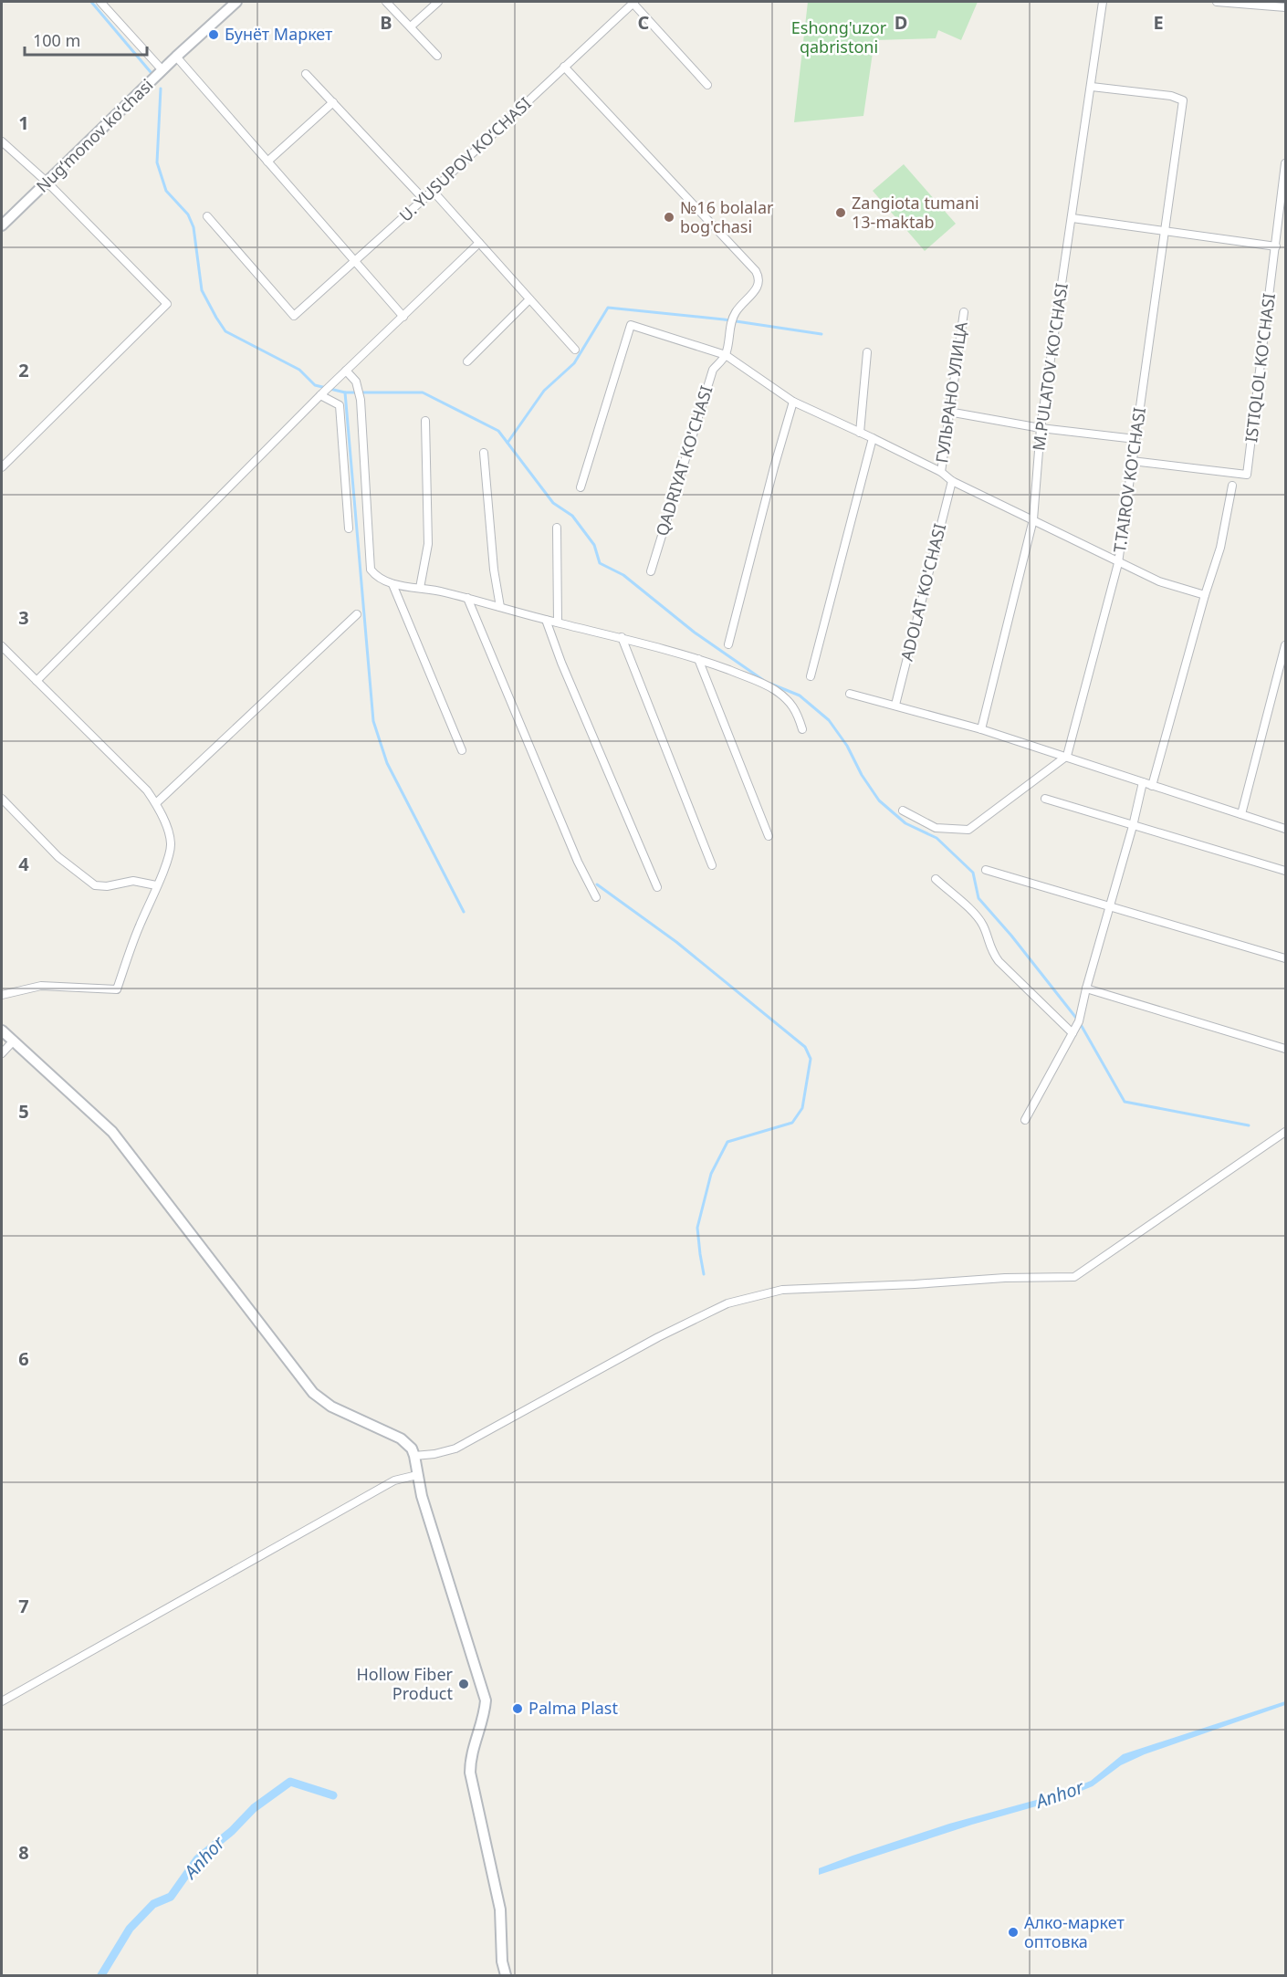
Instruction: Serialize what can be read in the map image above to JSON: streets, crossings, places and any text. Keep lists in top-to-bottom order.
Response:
{
  "streets": {
    "street": [
      "Nugʻmonov koʻchasi",
      "U. YUSUPOV KO‘CHASI",
      "M.PULATOV KO'CHASI",
      "ISTIQLOL KO'CHASI",
      "ГУЛЬРАНО УЛИЦА",
      "QADRIYAT KO'CHASI",
      "T.TAIROV KO'CHASI",
      "ADOLAT KO'CHASI"
    ]
  },
  "crossings": [
    ["M.PULATOV KO'CHASI", "T.TAIROV KO'CHASI"],
    ["ISTIQLOL KO'CHASI", "T.TAIROV KO'CHASI"]
  ],
  "water": ["Anhor"],
  "parks": ["Eshong'uzor qabristoni"],
  "places": [
    "Бунёт Маркет",
    "Zangiota tumani 13-maktab",
    "№16 bolalar bog'chasi",
    "Hollow Fiber Product",
    "Palma Plast",
    "Алко-маркет оптовка"
  ],
  "scale_bar": "100 m",
  "grid": {
    "columns": [
      "B",
      "C",
      "D",
      "E"
    ],
    "rows": [
      "1",
      "2",
      "3",
      "4",
      "5",
      "6",
      "7",
      "8"
    ]
  }
}
